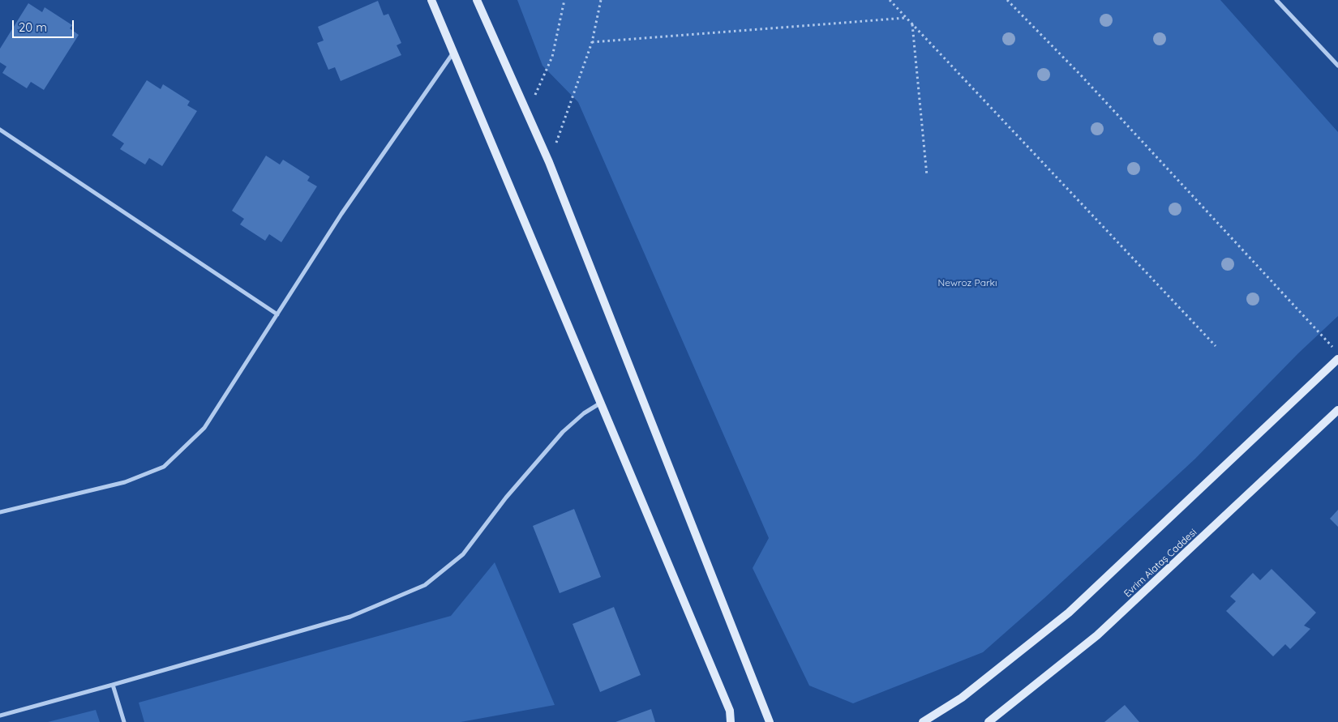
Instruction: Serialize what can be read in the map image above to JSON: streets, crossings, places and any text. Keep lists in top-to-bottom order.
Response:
{
  "streets": {
    "main road": ["Evrim Alataş Caddesi"]
  },
  "parks": ["Newroz Parkı"],
  "scale_bar": "20 m"
}
